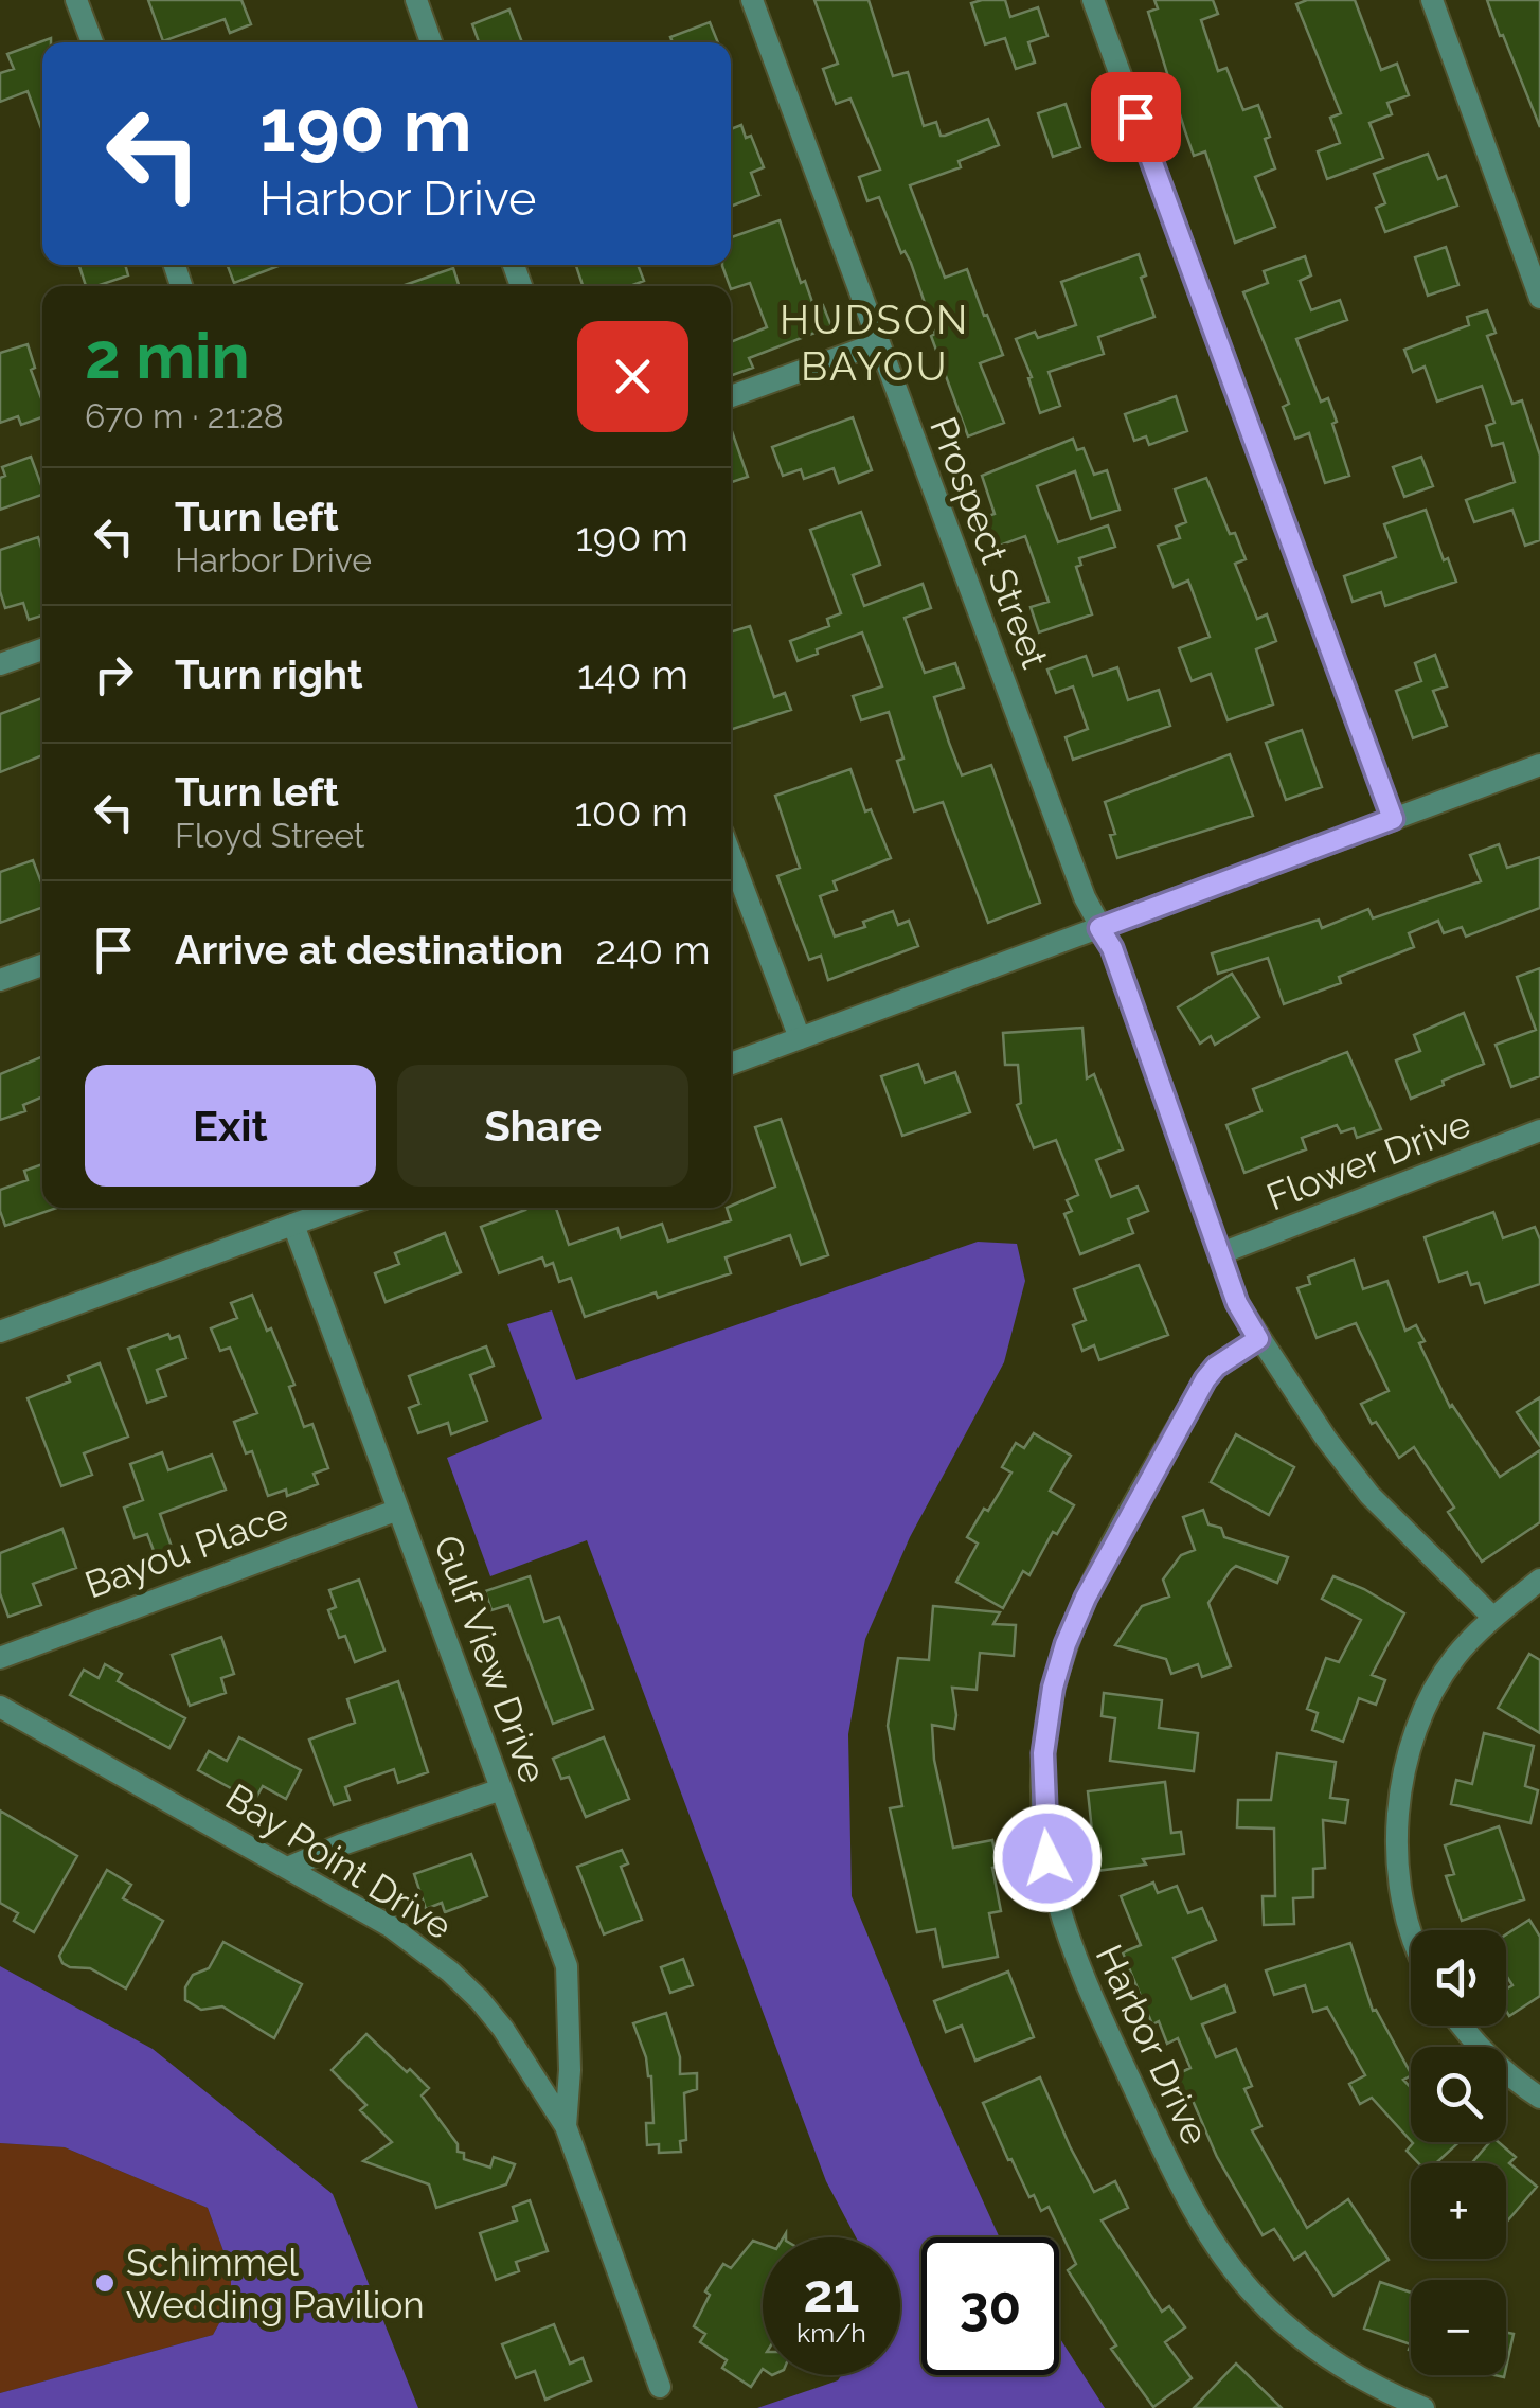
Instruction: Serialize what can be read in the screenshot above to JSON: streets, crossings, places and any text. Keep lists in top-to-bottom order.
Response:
{
  "streets": {
    "street": [
      "Prospect Street",
      "Flower Drive",
      "Bayou Place",
      "Gulf View Drive",
      "Bay Point Drive",
      "Harbor Drive"
    ]
  },
  "crossings": [
    ["Bayou Place", "Gulf View Drive"],
    ["Gulf View Drive", "Bay Point Drive"]
  ],
  "districts": ["HUDSON BAYOU"],
  "places": ["Schimmel Wedding Pavilion"],
  "page": {
    "turn": ["190 m", "Harbor Drive"],
    "heading": ["2 min", "670 m · 21:28"],
    "list": [
      {
        "name": "Turn left",
        "note": "Harbor Drive",
        "value": "190 m"
      },
      {
        "name": "Turn right",
        "value": "140 m"
      },
      {
        "name": "Turn left",
        "note": "Floyd Street",
        "value": "100 m"
      },
      {
        "name": "Arrive at destination",
        "value": "240 m"
      }
    ],
    "buttons": ["Exit", "Share"],
    "map_buttons": ["+", "−"],
    "speed": "21 km/h",
    "limit": "30"
  }
}
